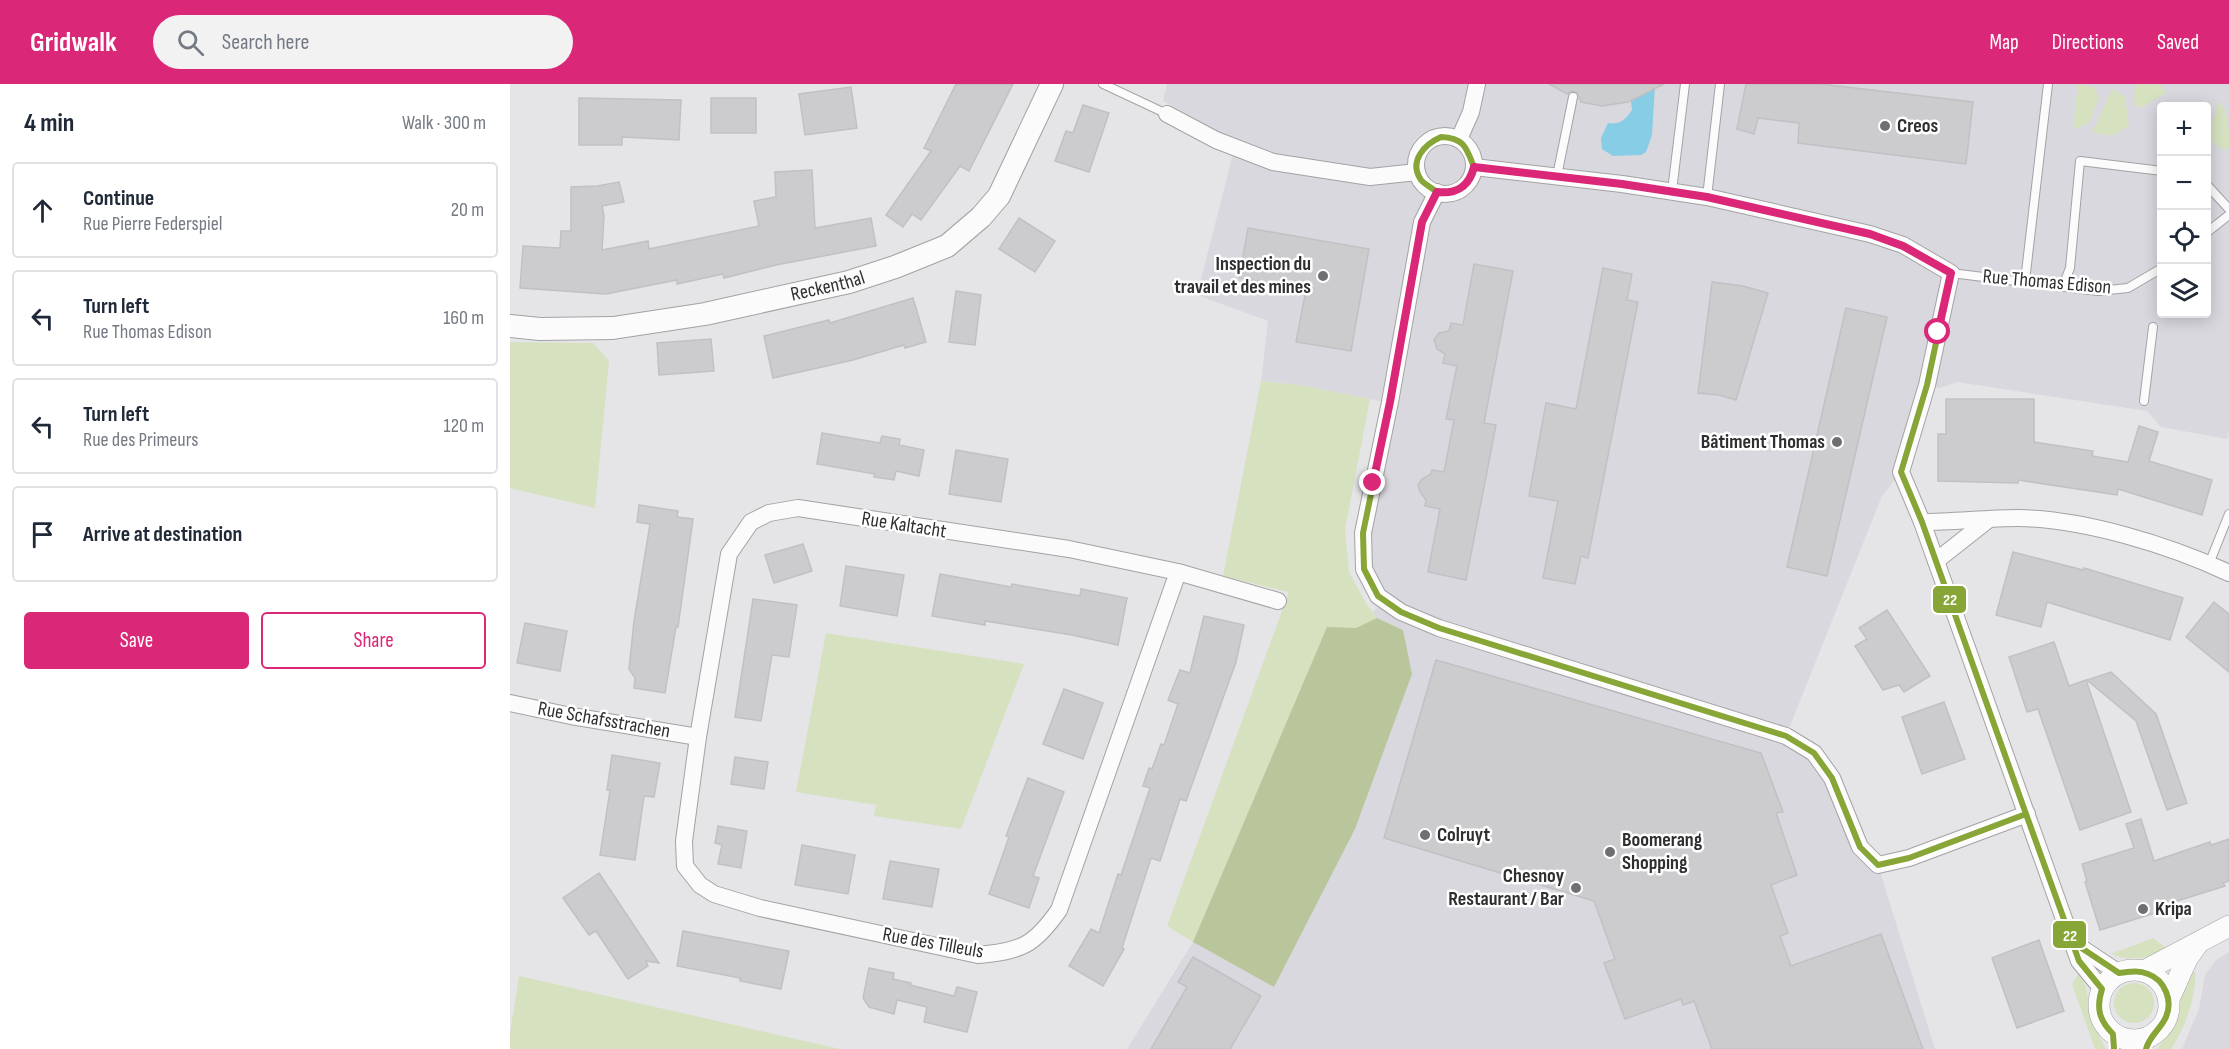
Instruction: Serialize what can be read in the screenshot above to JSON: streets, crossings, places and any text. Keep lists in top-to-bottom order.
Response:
{
  "streets": {
    "main road": ["Reckenthal"],
    "street": [
      "Rue Thomas Edison",
      "Rue Kaltacht",
      "Rue Schafsstrachen",
      "Rue des Tilleuls"
    ]
  },
  "crossings": [
    ["Rue Kaltacht", "Rue Schafsstrachen"],
    ["Rue Kaltacht", "Rue des Tilleuls"],
    ["Rue Schafsstrachen", "Rue des Tilleuls"]
  ],
  "places": [
    "Creos",
    "Inspection du travail et des mines",
    "Bâtiment Thomas",
    "Colruyt",
    "Boomerang Shopping",
    "Chesnoy Restaurant / Bar",
    "Kripa"
  ],
  "lines": ["transit line 22"],
  "page": {
    "header": "Gridwalk",
    "search": "Search here",
    "nav": ["Map", "Directions", "Saved"],
    "heading": ["4 min", "Walk · 300 m"],
    "map_buttons": ["+", "−"],
    "list": [
      ["Continue", "Rue Pierre Federspiel", "20 m"],
      ["Turn left", "Rue Thomas Edison", "160 m"],
      ["Turn left", "Rue des Primeurs", "120 m"],
      "Arrive at destination"
    ],
    "buttons": ["Save", "Share"]
  }
}
